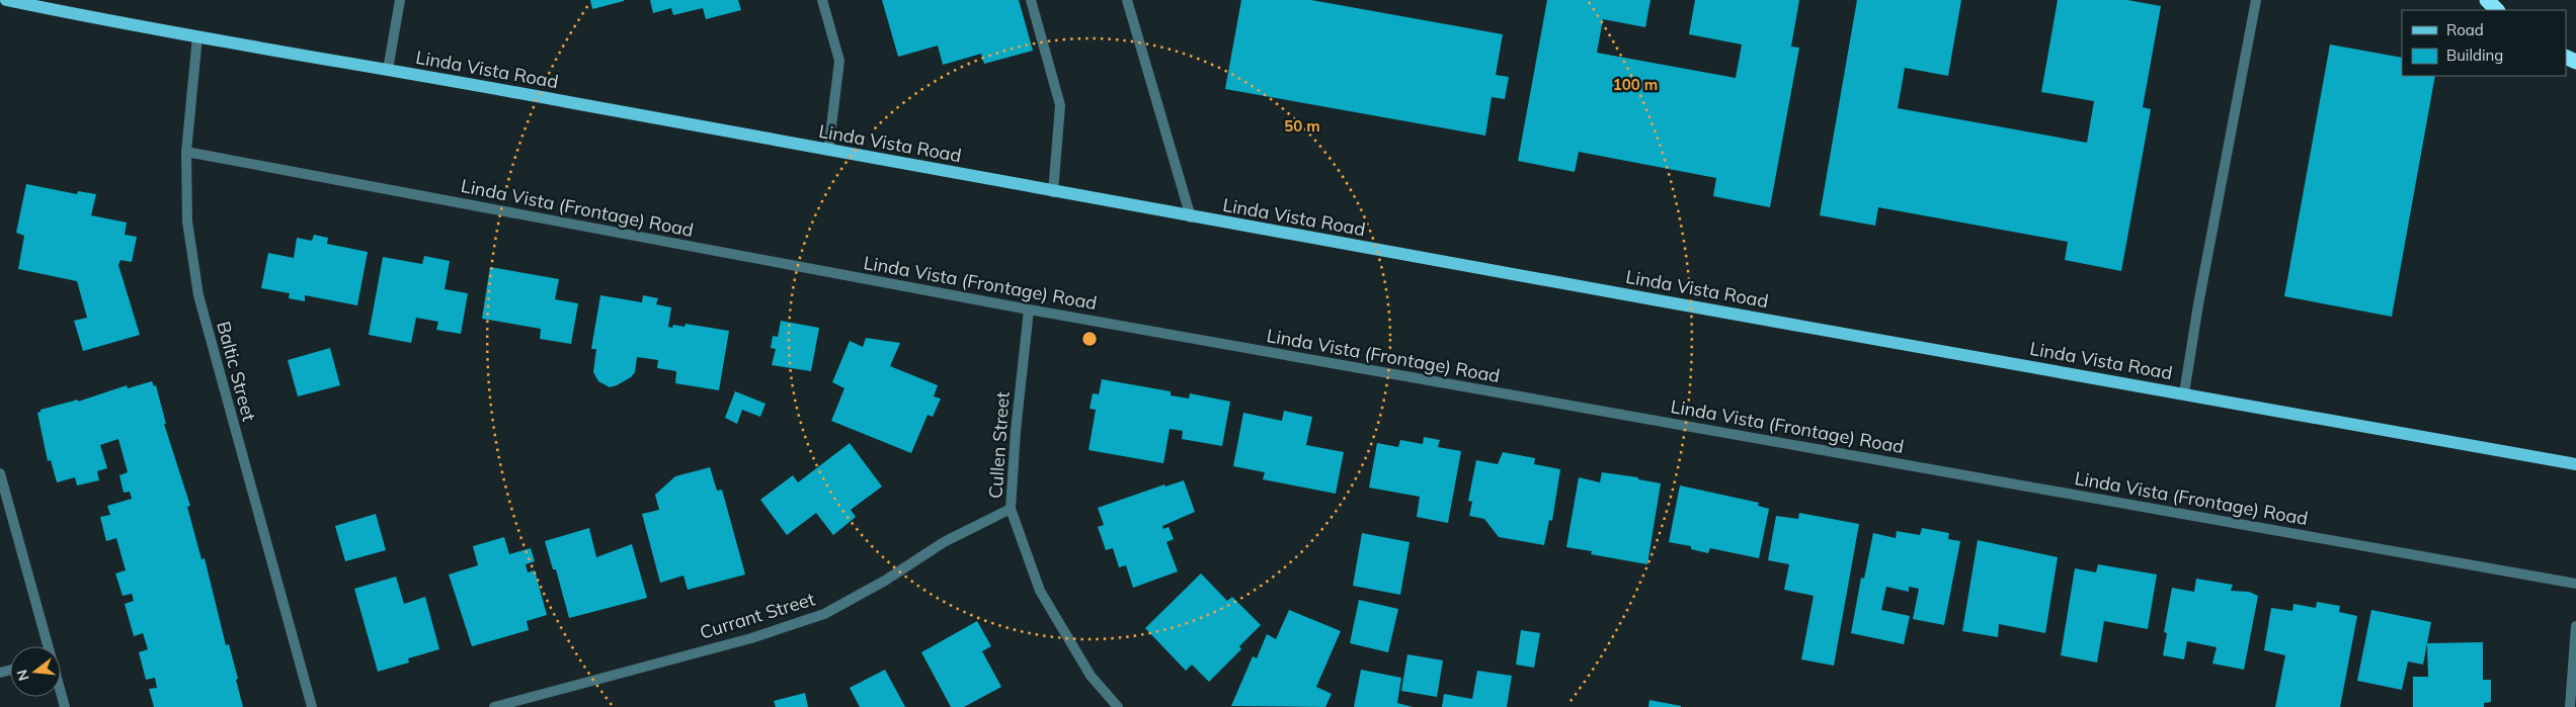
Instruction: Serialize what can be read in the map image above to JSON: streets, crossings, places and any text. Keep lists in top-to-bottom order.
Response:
{
  "streets": {
    "main road": ["Linda Vista Road"],
    "street": [
      "Linda Vista (Frontage) Road",
      "Baltic Street",
      "Cullen Street",
      "Currant Street"
    ]
  },
  "crossings": [
    ["Linda Vista Road", "Baltic Street"],
    ["Linda Vista (Frontage) Road", "Baltic Street"],
    ["Linda Vista (Frontage) Road", "Cullen Street"],
    ["Cullen Street", "Currant Street"]
  ],
  "legend": ["Road", "Building"],
  "north": "left",
  "rings": ["100 m", "50 m"]
}
